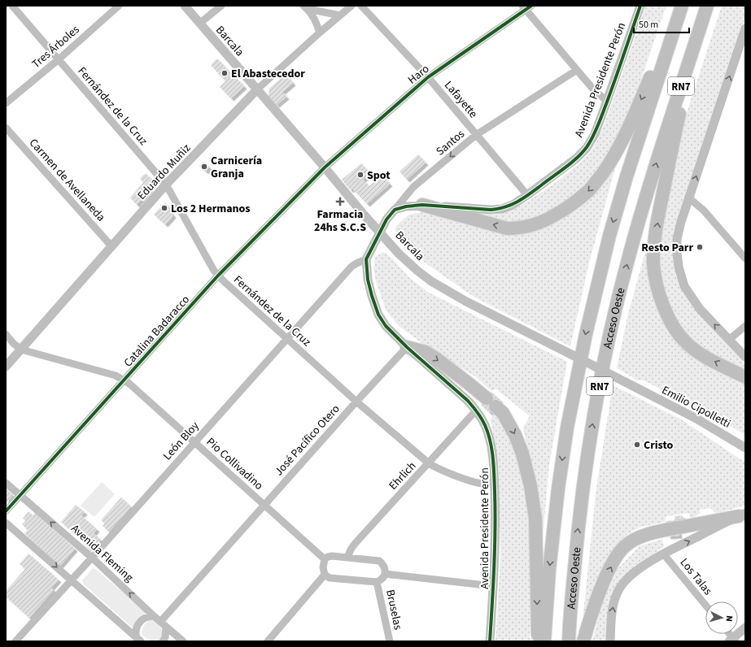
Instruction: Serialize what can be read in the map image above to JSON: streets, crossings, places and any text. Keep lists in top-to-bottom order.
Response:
{
  "streets": {
    "highway": ["RN7", "Acceso Oeste"],
    "street": [
      "Barcala",
      "Tres Árboles",
      "Haro",
      "Avenida Presidente Perón",
      "Lafayette",
      "Fernández de la Cruz",
      "Santos",
      "Eduardo Muñiz",
      "Carmen de Avellaneda",
      "Catalina Badaracco",
      "Emilio Cipolletti",
      "José Pacífico Otero",
      "León Bloy",
      "Pio Collivadino",
      "Ehrlich",
      "Avenida Fleming",
      "Los Talas",
      "Bruselas"
    ]
  },
  "crossings": [
    ["Barcala", "Haro"],
    ["Barcala", "Eduardo Muñiz"],
    ["Barcala", "Catalina Badaracco"],
    ["Barcala", "Emilio Cipolletti"],
    ["Tres Árboles", "Fernández de la Cruz"],
    ["Haro", "Lafayette"],
    ["Haro", "Catalina Badaracco"],
    ["Avenida Presidente Perón", "Lafayette"],
    ["Avenida Presidente Perón", "Fernández de la Cruz"],
    ["Avenida Presidente Perón", "Santos"],
    ["Avenida Presidente Perón", "José Pacífico Otero"],
    ["Avenida Presidente Perón", "León Bloy"],
    ["Avenida Presidente Perón", "Ehrlich"],
    ["Lafayette", "Santos"],
    ["Fernández de la Cruz", "Eduardo Muñiz"],
    ["Fernández de la Cruz", "Catalina Badaracco"],
    ["Fernández de la Cruz", "José Pacífico Otero"],
    ["Fernández de la Cruz", "León Bloy"],
    ["Fernández de la Cruz", "Ehrlich"],
    ["Eduardo Muñiz", "Carmen de Avellaneda"],
    ["Eduardo Muñiz", "Pio Collivadino"],
    ["Catalina Badaracco", "Pio Collivadino"],
    ["Catalina Badaracco", "Avenida Fleming"],
    ["José Pacífico Otero", "Pio Collivadino"],
    ["José Pacífico Otero", "Avenida Fleming"],
    ["León Bloy", "Pio Collivadino"],
    ["León Bloy", "Avenida Fleming"]
  ],
  "one_way": ["Santos"],
  "places": {
    "other": [
      "El Abastecedor",
      "Carnicería Granja",
      "Spot",
      "Los 2 Hermanos",
      "Resto Parr",
      "Cristo"
    ],
    "health": ["Farmacia 24hs S.C.S"]
  },
  "scale_bar": "50 m",
  "north": "right"
}
